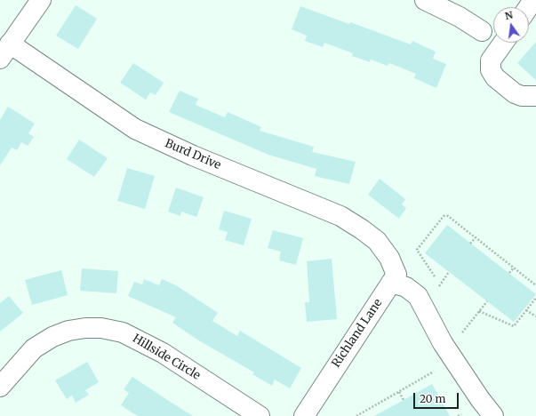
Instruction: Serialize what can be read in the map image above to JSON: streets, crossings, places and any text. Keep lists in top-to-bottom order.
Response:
{
  "streets": {
    "street": ["Burd Drive", "Richland Lane", "Hillside Circle"]
  },
  "crossings": [
    ["Burd Drive", "Richland Lane"]
  ],
  "scale_bar": "20 m",
  "north": "top"
}
